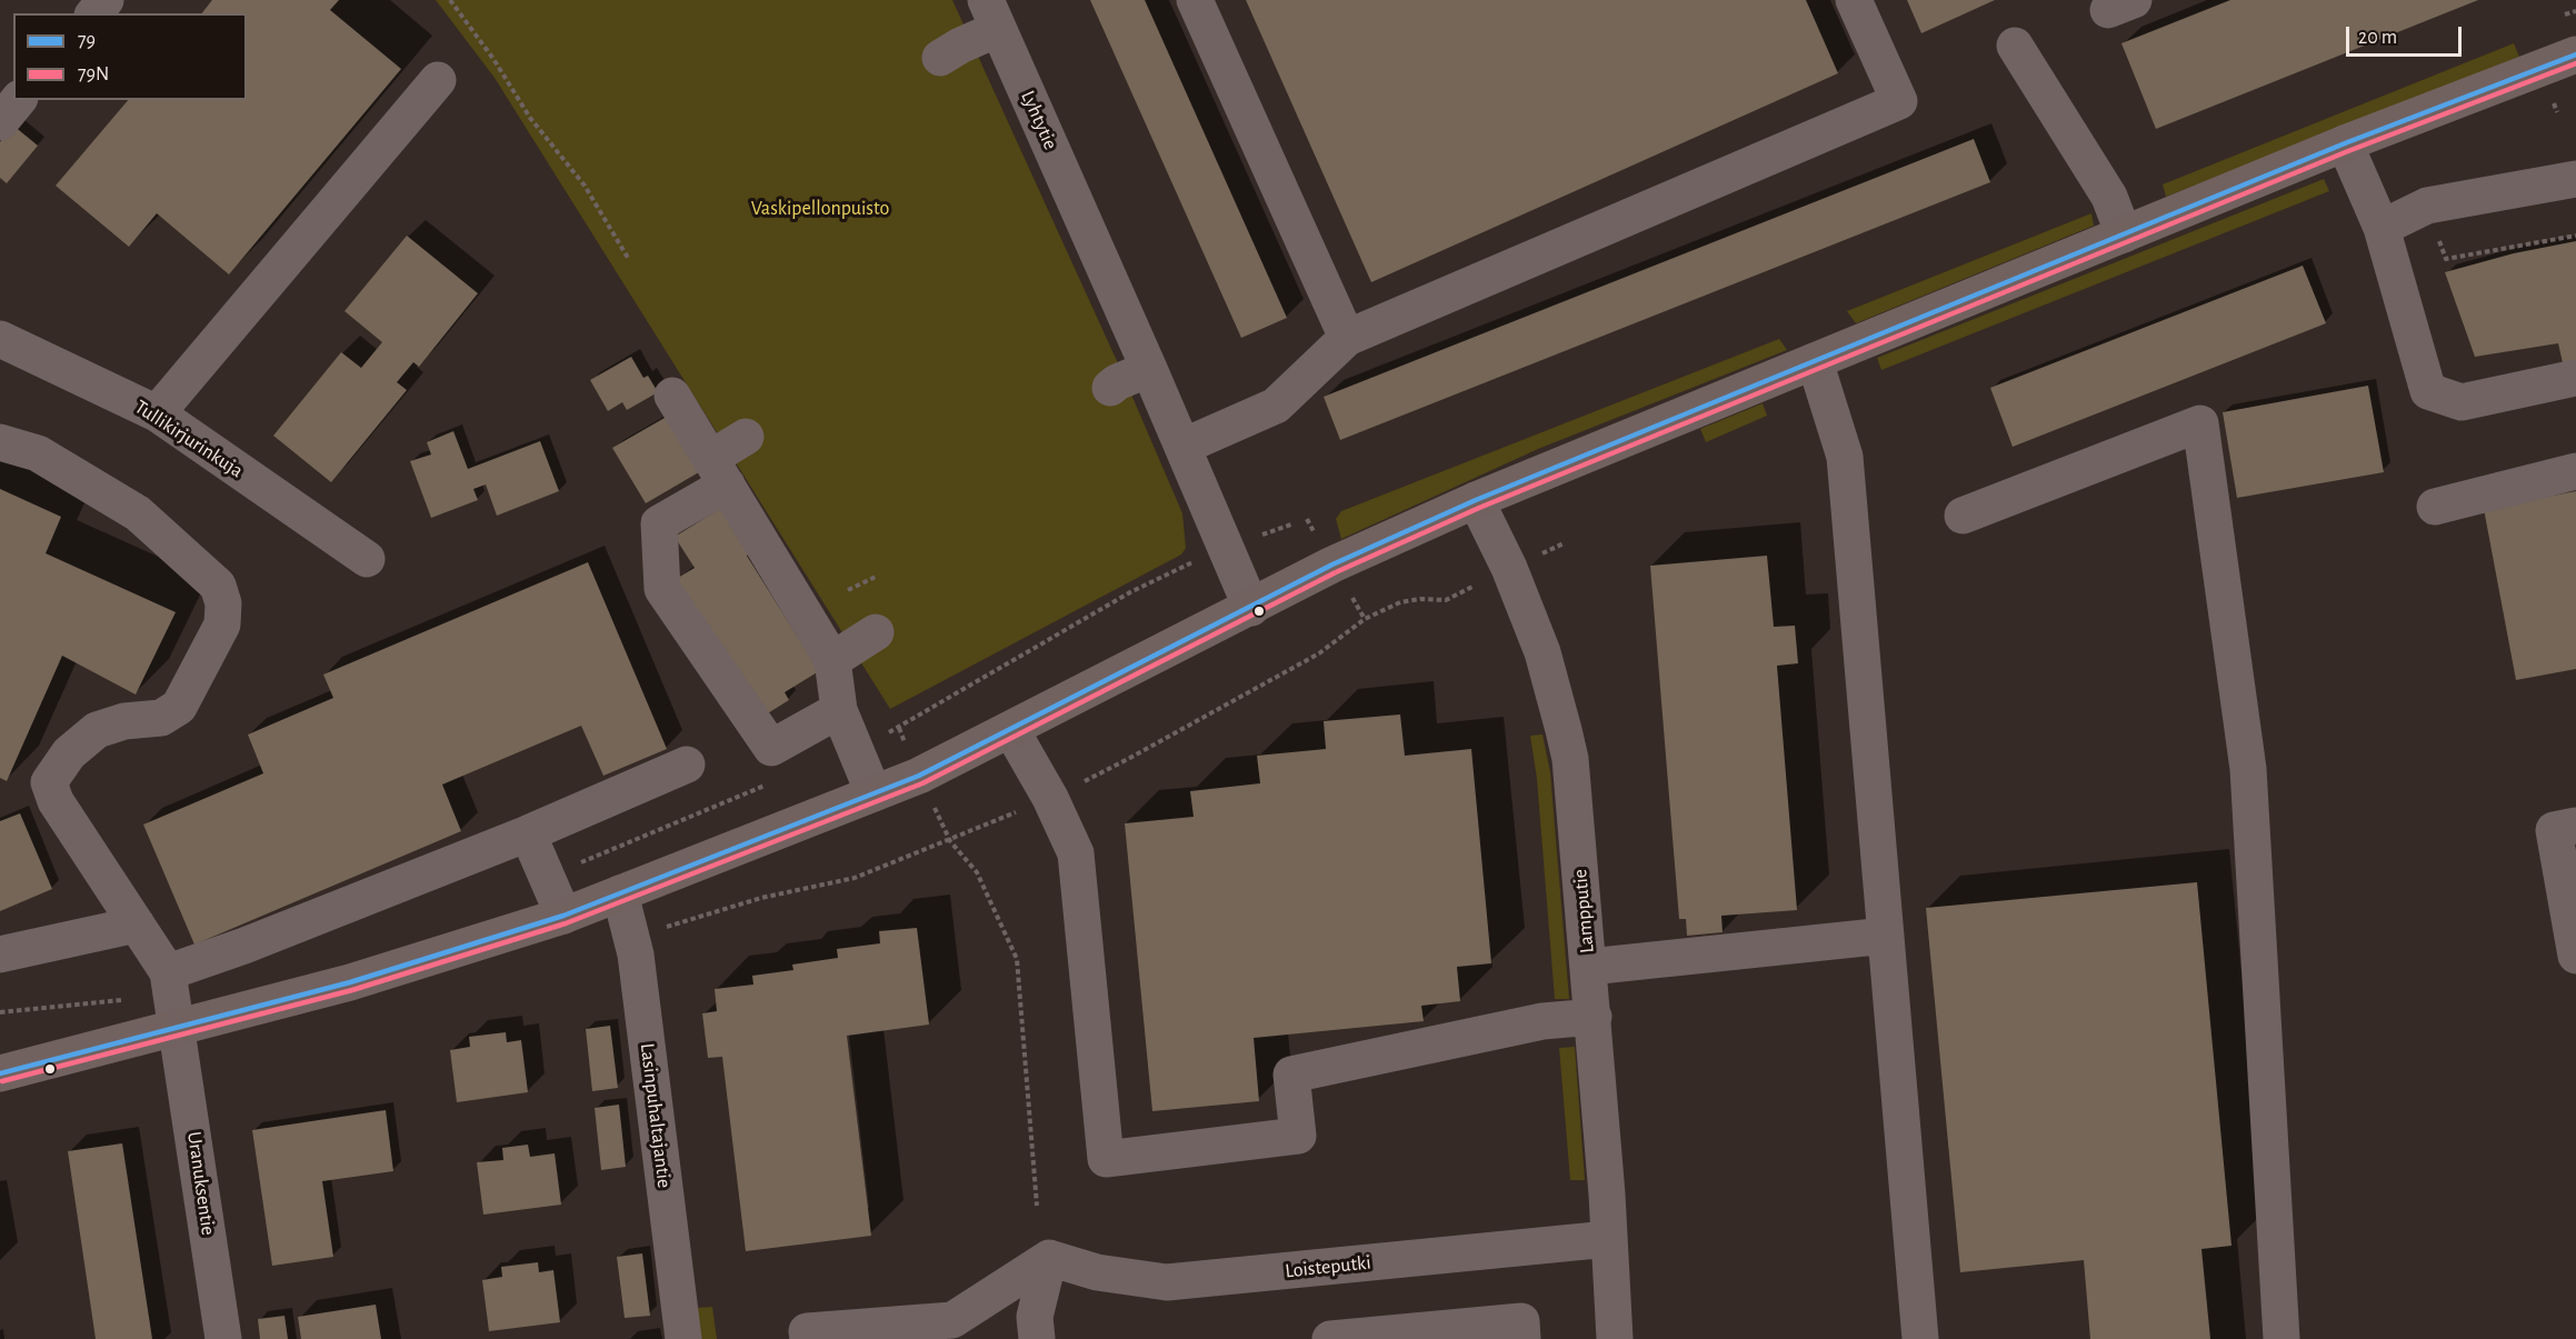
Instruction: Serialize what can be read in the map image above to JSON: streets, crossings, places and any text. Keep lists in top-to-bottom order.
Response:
{
  "streets": {
    "street": [
      "Lyhtytie",
      "Tullikirjurinkuja",
      "Lampputie",
      "Lasinpuhaltajantie",
      "Uranuksentie",
      "Loisteputki"
    ]
  },
  "crossings": [
    ["Lampputie", "Loisteputki"]
  ],
  "parks": ["Vaskipellonpuisto"],
  "lines": ["transit line 79", "transit line 79N"],
  "legend": ["79", "79N"],
  "scale_bar": "20 m"
}
